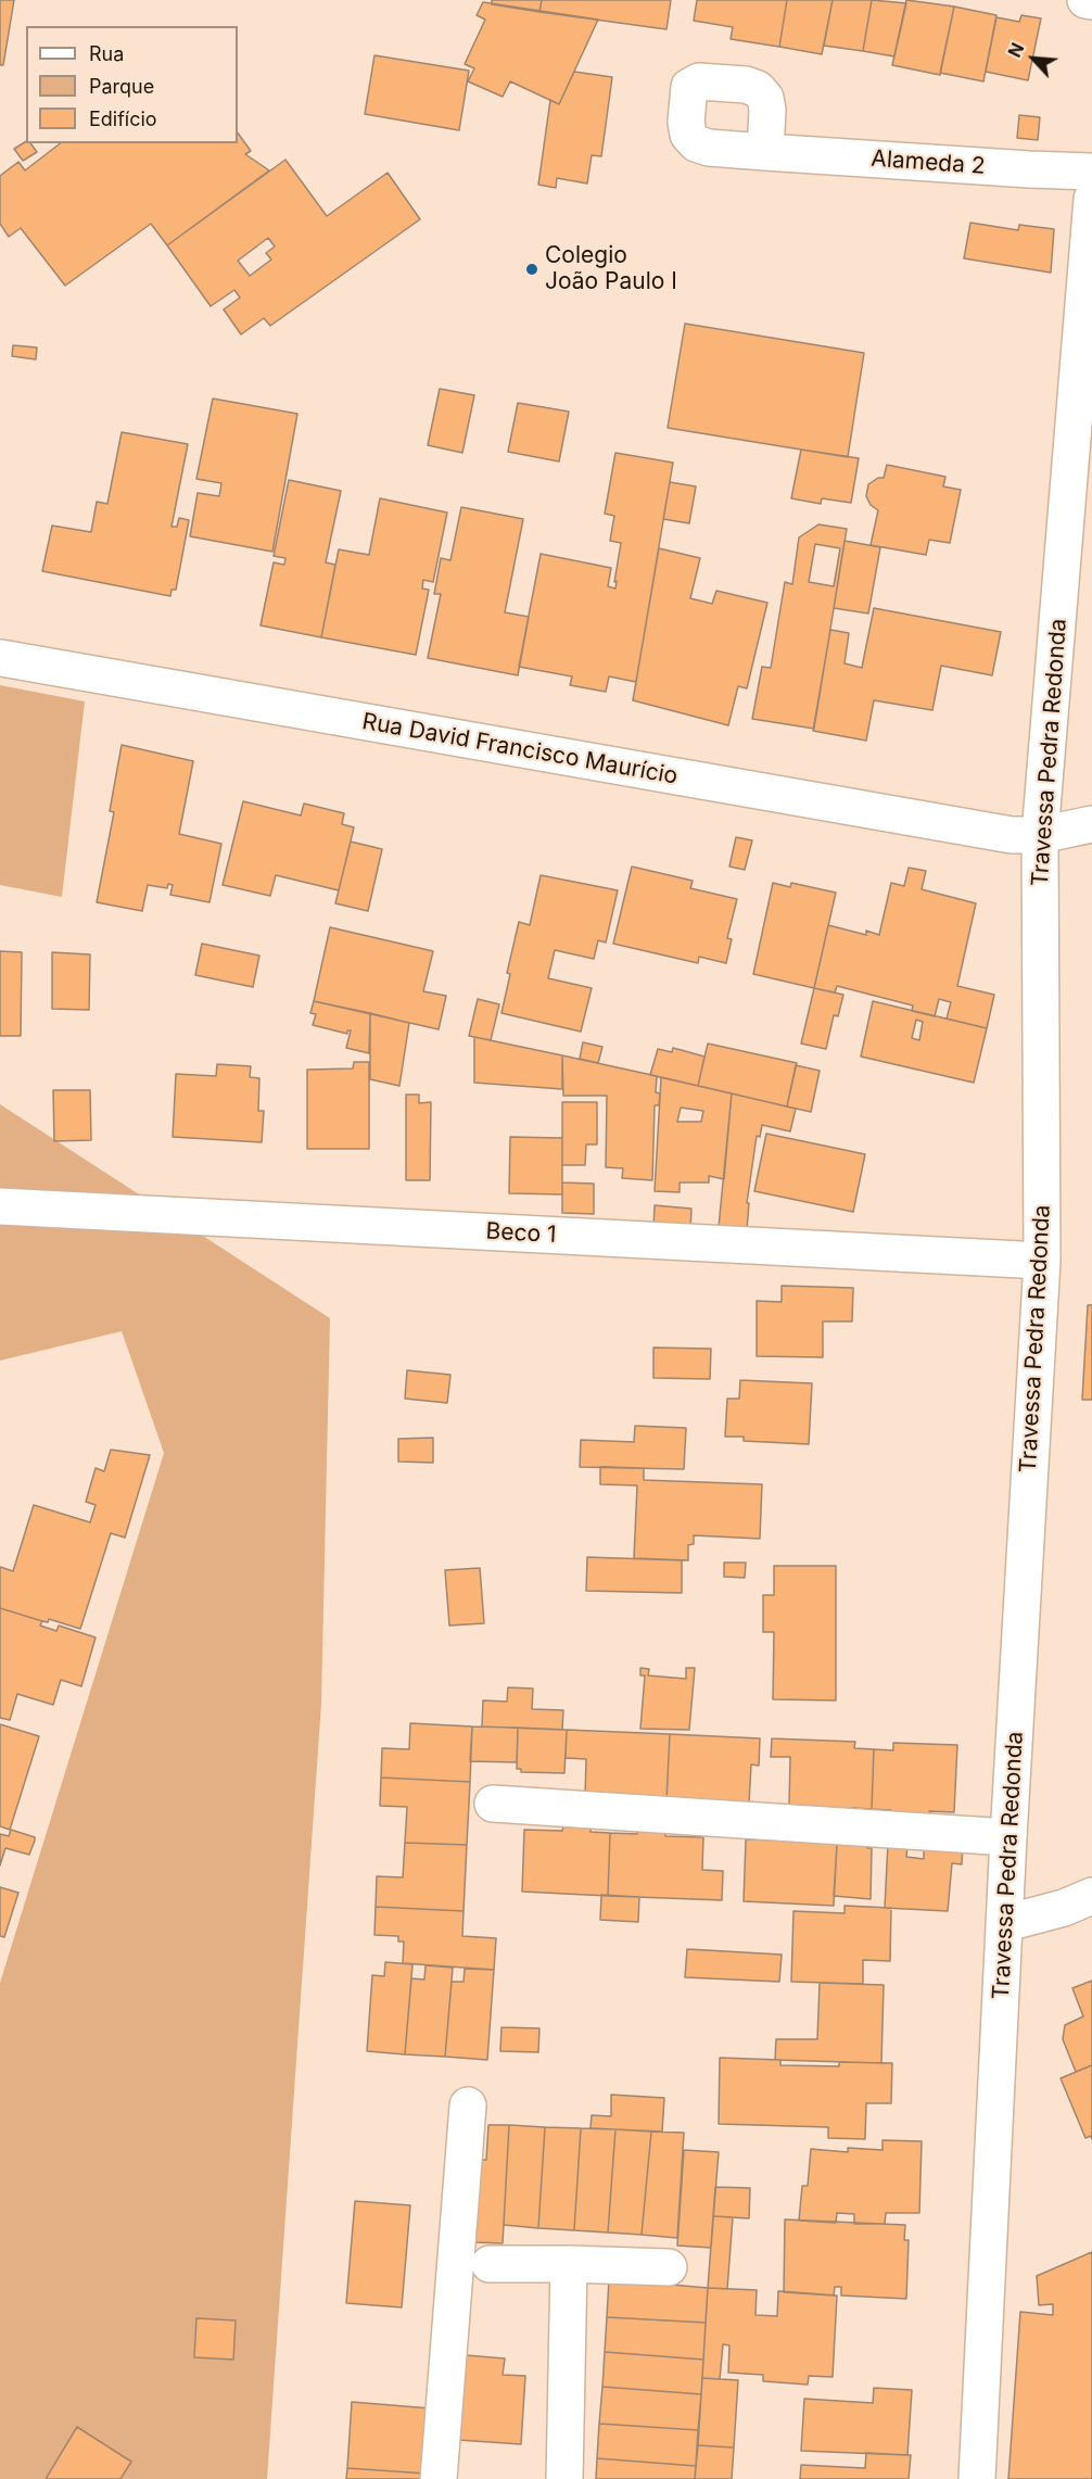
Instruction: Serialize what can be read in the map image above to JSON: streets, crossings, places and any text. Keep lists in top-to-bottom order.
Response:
{
  "streets": {
    "street": [
      "Alameda 2",
      "Rua David Francisco Maurício",
      "Travessa Pedra Redonda",
      "Beco 1"
    ]
  },
  "crossings": [
    ["Rua David Francisco Maurício", "Travessa Pedra Redonda"],
    ["Travessa Pedra Redonda", "Beco 1"]
  ],
  "places": ["Colegio João Paulo I"],
  "legend": ["Rua", "Parque", "Edifício"],
  "north": "top left"
}
